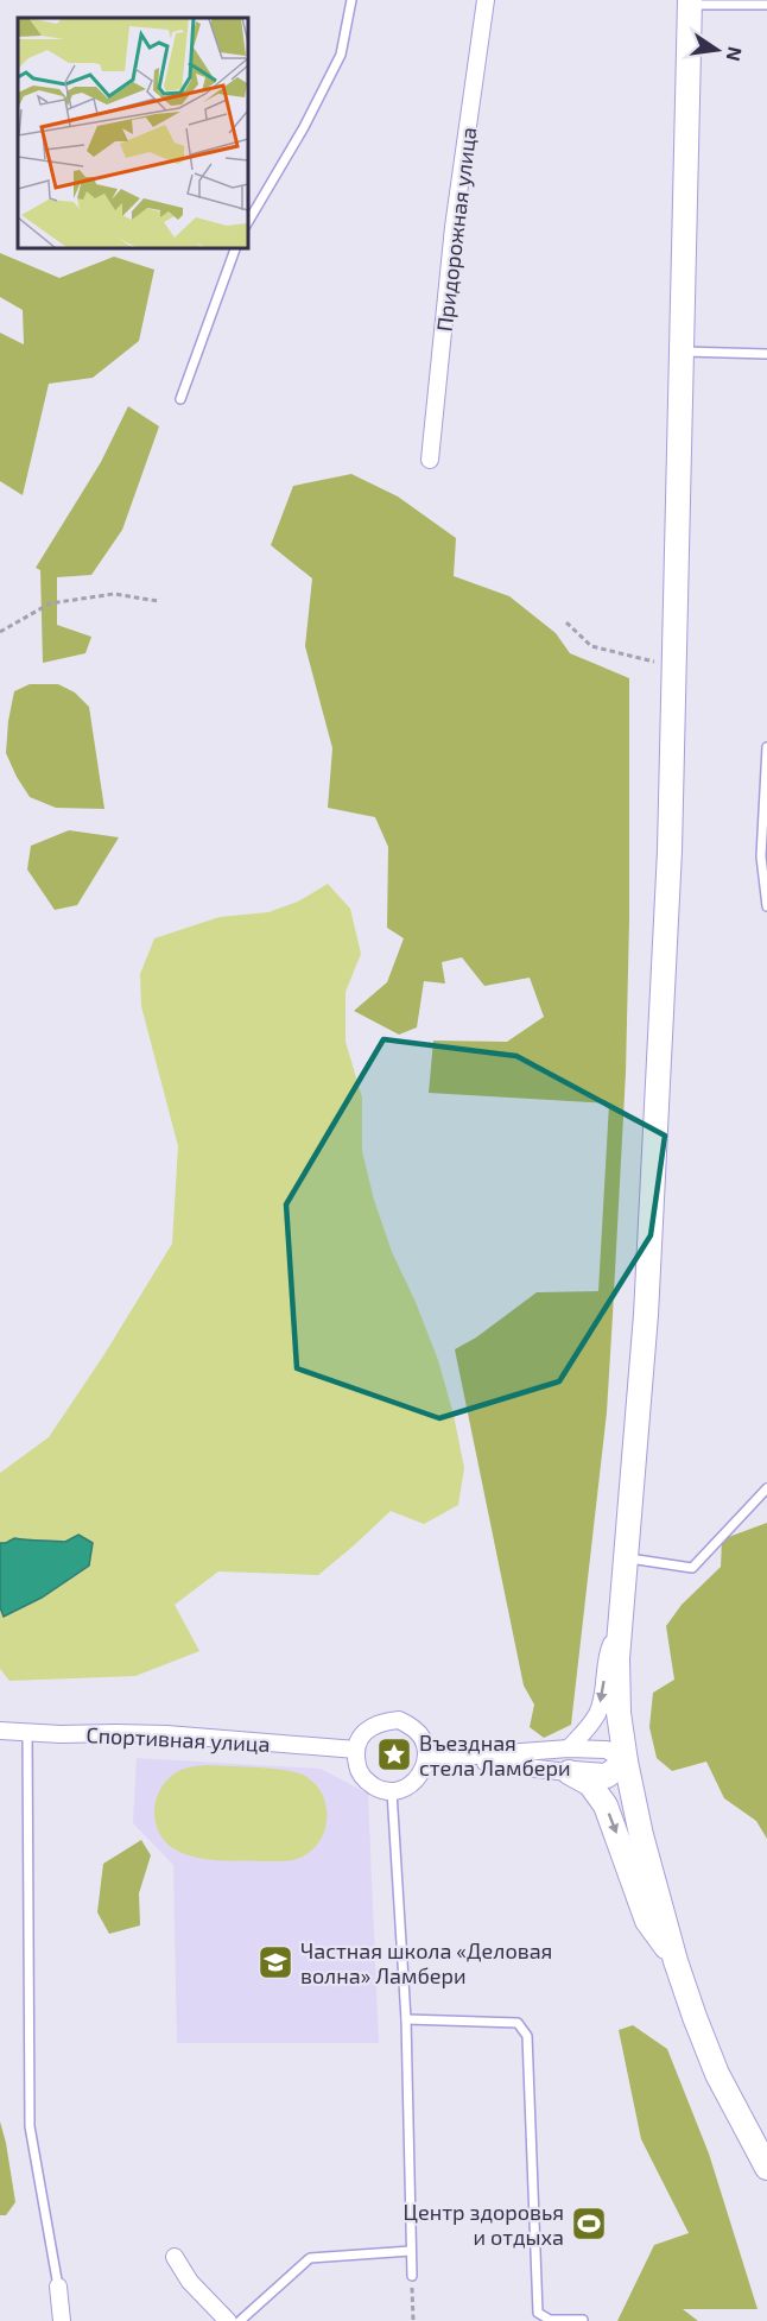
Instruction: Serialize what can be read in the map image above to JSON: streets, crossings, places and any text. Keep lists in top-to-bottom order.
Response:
{
  "streets": {
    "street": ["Придорожная улица", "Спортивная улица"]
  },
  "places": {
    "place": ["Въездная стела Ламбери"],
    "school or university": ["Частная школа «Деловая волна» Ламбери"],
    "sports": ["Центр здоровья и отдыха"]
  },
  "north": "right"
}
